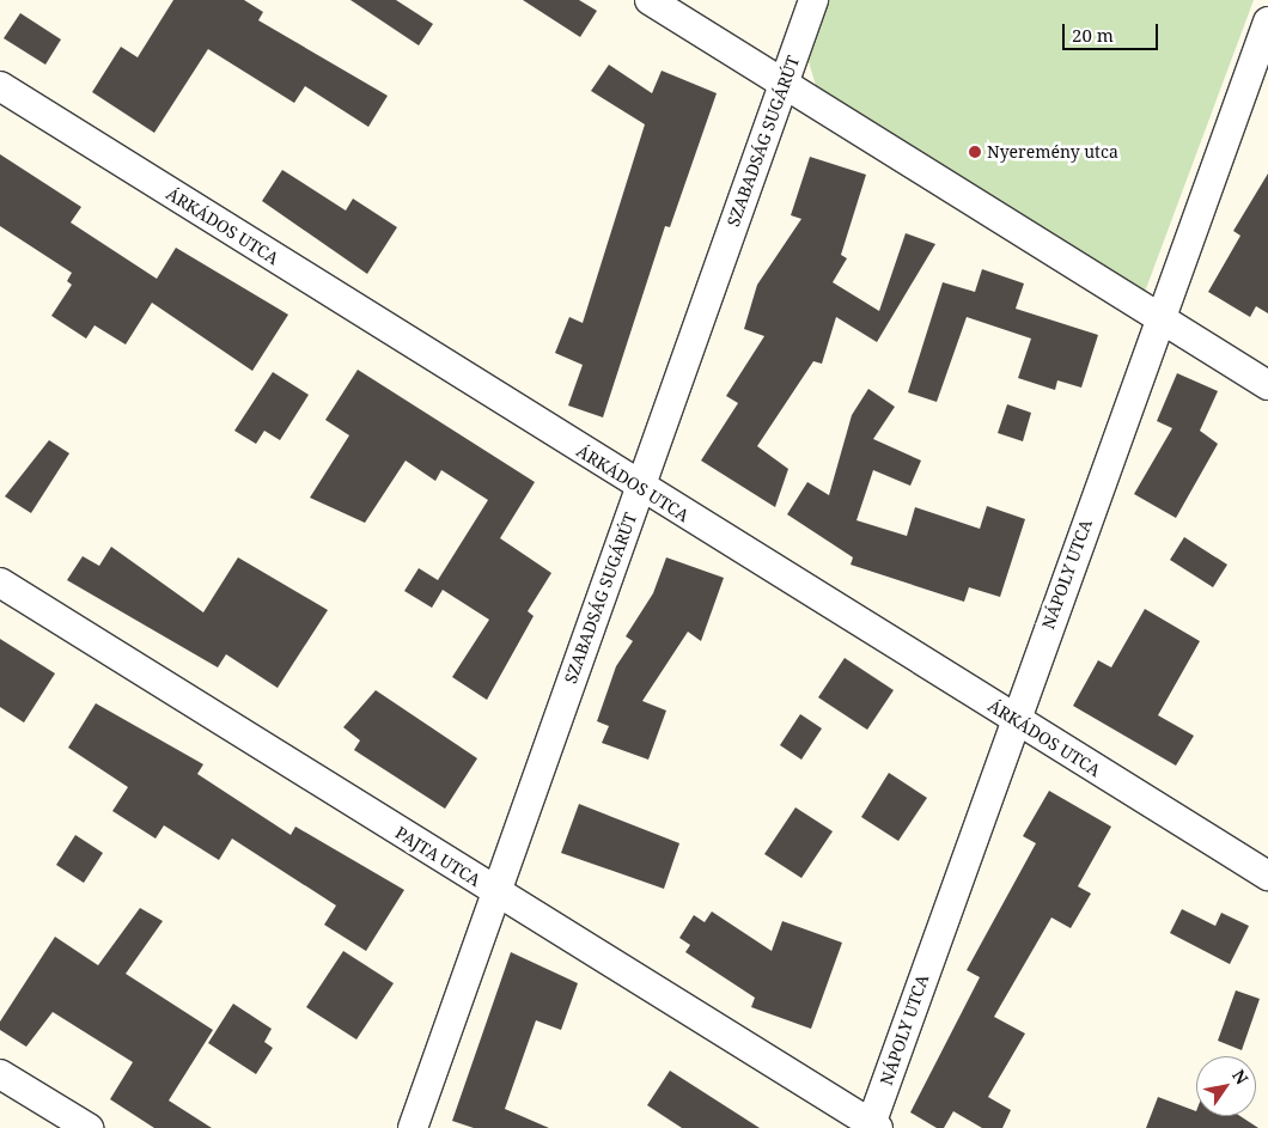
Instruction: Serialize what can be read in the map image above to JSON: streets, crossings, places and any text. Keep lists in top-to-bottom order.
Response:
{
  "streets": {
    "street": [
      "SZABADSÁG SUGÁRÚT",
      "ÁRKÁDOS UTCA",
      "NÁPOLY UTCA",
      "PAJTA UTCA"
    ]
  },
  "crossings": [
    ["SZABADSÁG SUGÁRÚT", "ÁRKÁDOS UTCA"],
    ["SZABADSÁG SUGÁRÚT", "PAJTA UTCA"],
    ["ÁRKÁDOS UTCA", "NÁPOLY UTCA"],
    ["NÁPOLY UTCA", "PAJTA UTCA"]
  ],
  "places": ["Nyeremény utca"],
  "scale_bar": "20 m",
  "north": "top right"
}
